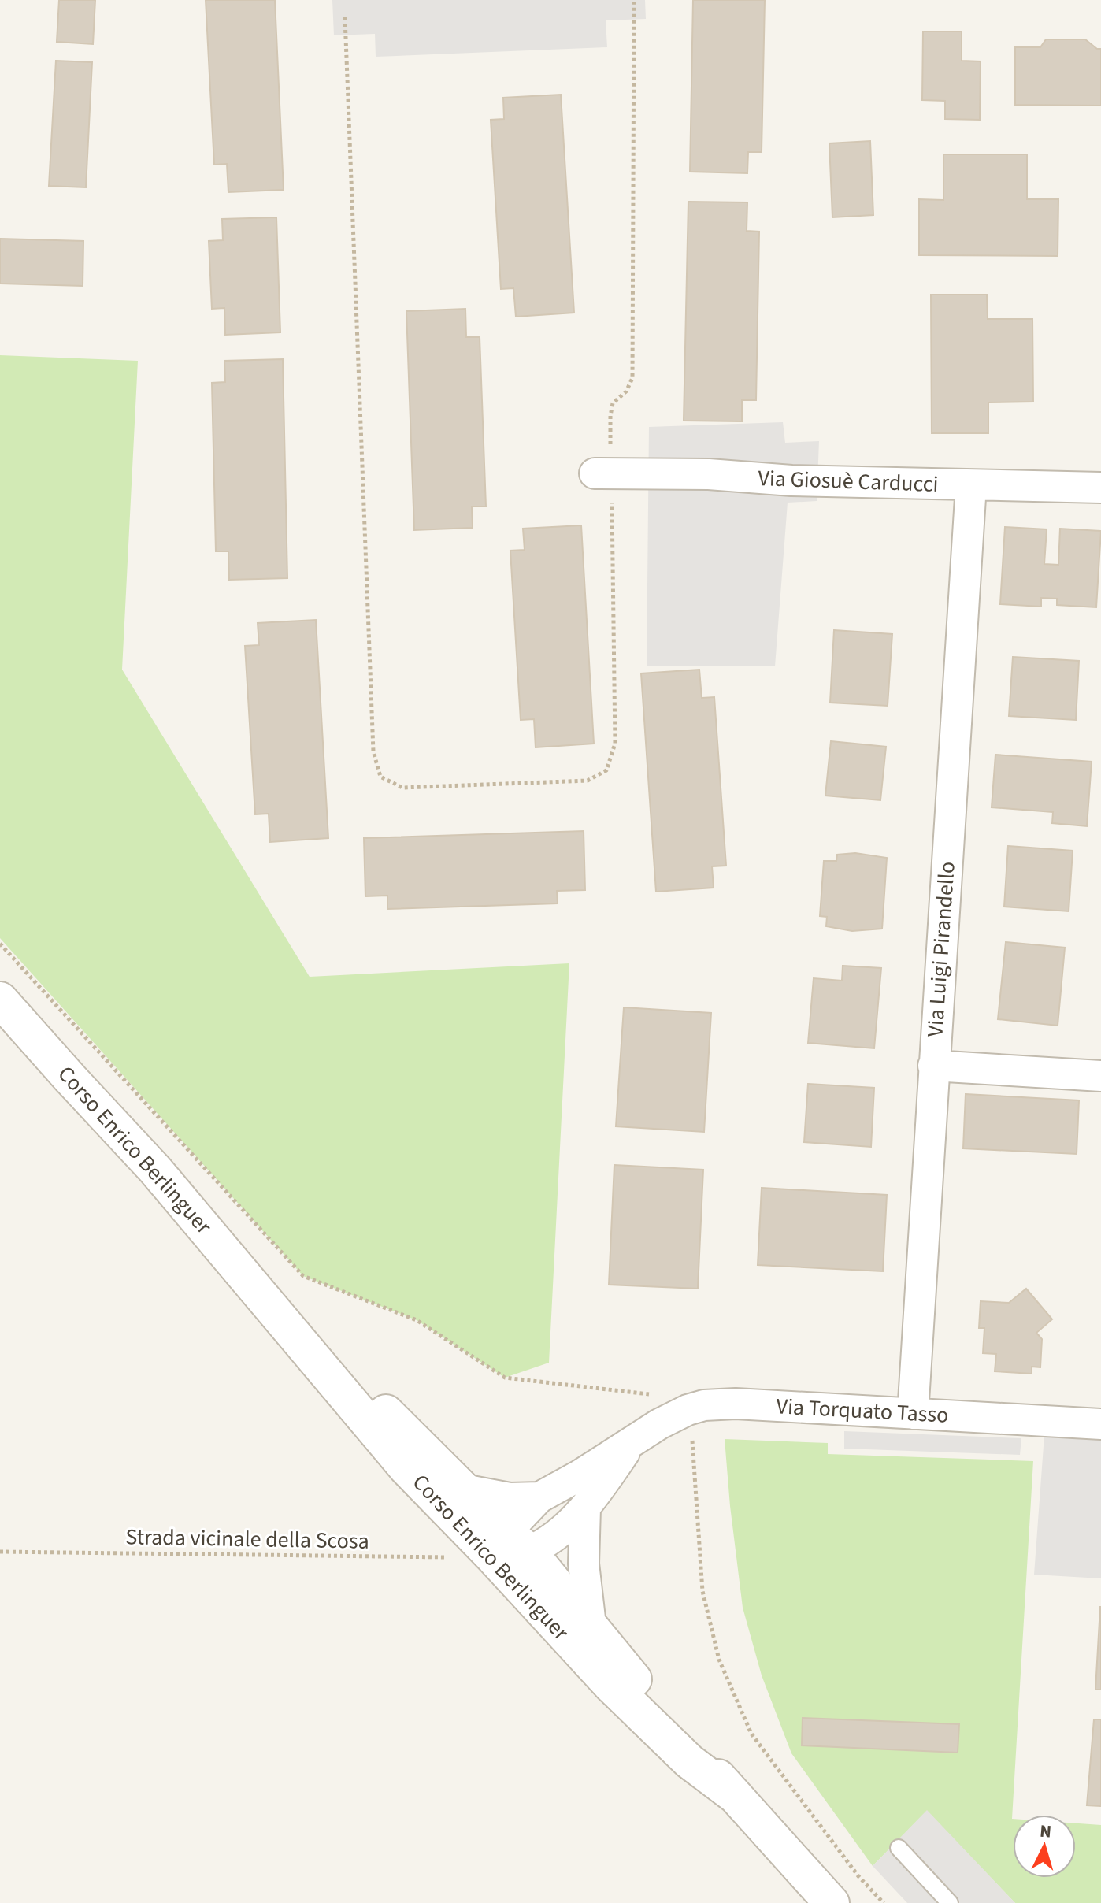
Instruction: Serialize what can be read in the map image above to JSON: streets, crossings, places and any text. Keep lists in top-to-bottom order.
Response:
{
  "streets": {
    "street": [
      "Via Giosuè Carducci",
      "Via Luigi Pirandello",
      "Corso Enrico Berlinguer",
      "Via Torquato Tasso"
    ],
    "path": ["Strada vicinale della Scosa"]
  },
  "crossings": [
    ["Via Giosuè Carducci", "Via Luigi Pirandello"],
    ["Via Luigi Pirandello", "Via Torquato Tasso"],
    ["Corso Enrico Berlinguer", "Via Torquato Tasso"],
    ["Corso Enrico Berlinguer", "Strada vicinale della Scosa"],
    ["Via Torquato Tasso", "Strada vicinale della Scosa"]
  ],
  "north": "top"
}
